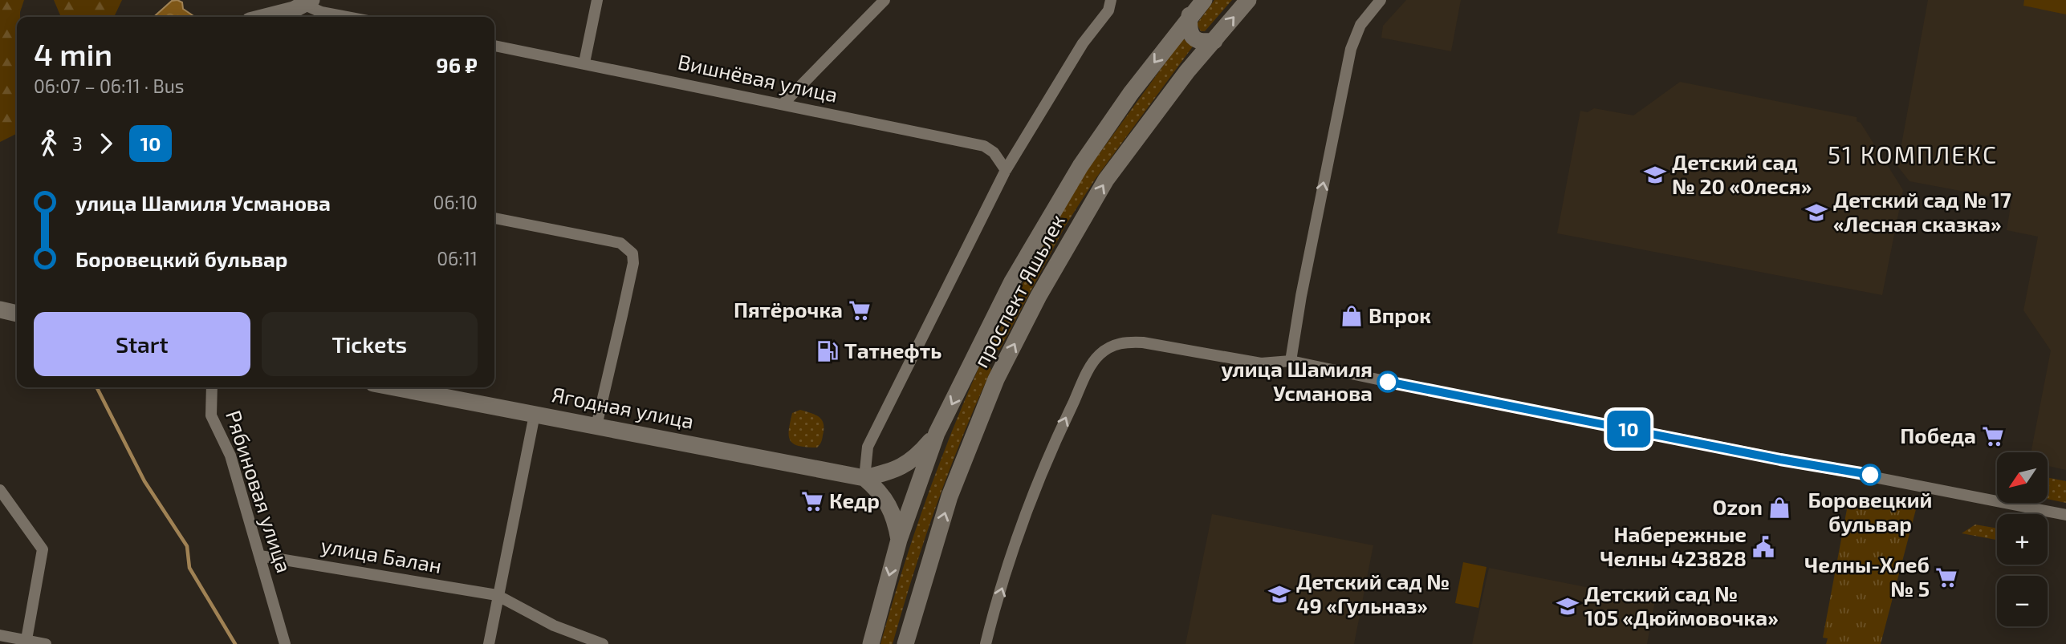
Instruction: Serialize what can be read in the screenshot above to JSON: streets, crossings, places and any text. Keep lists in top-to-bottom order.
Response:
{
  "streets": {
    "main road": ["проспект Яшьлек", "Ягодная улица"],
    "street": ["Вишнёвая улица", "Рябиновая улица", "улица Балан"]
  },
  "crossings": [
    ["Рябиновая улица", "улица Балан"]
  ],
  "districts": ["51 КОМПЛЕКС"],
  "places": {
    "school or university": [
      "Детский сад № 20 «Олеся»",
      "Детский сад № 17 «Лесная сказка»",
      "Детский сад № 49 «Гульназ»",
      "Детский сад № 105 «Дюймовочка»"
    ],
    "supermarket": [
      "Пятёрочка",
      "Победа",
      "Кедр",
      "Челны-Хлеб № 5"
    ],
    "shop": ["Впрок", "Ozon"],
    "fuel station": ["Татнефть"],
    "other": ["улица Шамиля Усманова", "Боровецкий бульвар"],
    "public building": ["Набережные Челны 423828"]
  },
  "lines": ["bus line 10"],
  "north": "bottom left",
  "page": {
    "on_map": "10",
    "heading": ["4 min", "06:07 – 06:11 · Bus", "96 ₽"],
    "legs": ["3", "10"],
    "list": [
      {
        "name": "улица Шамиля Усманова",
        "value": "06:10"
      },
      {
        "name": "Боровецкий бульвар",
        "value": "06:11"
      }
    ],
    "buttons": ["Start", "Tickets"],
    "map_buttons": ["+", "−"]
  }
}
